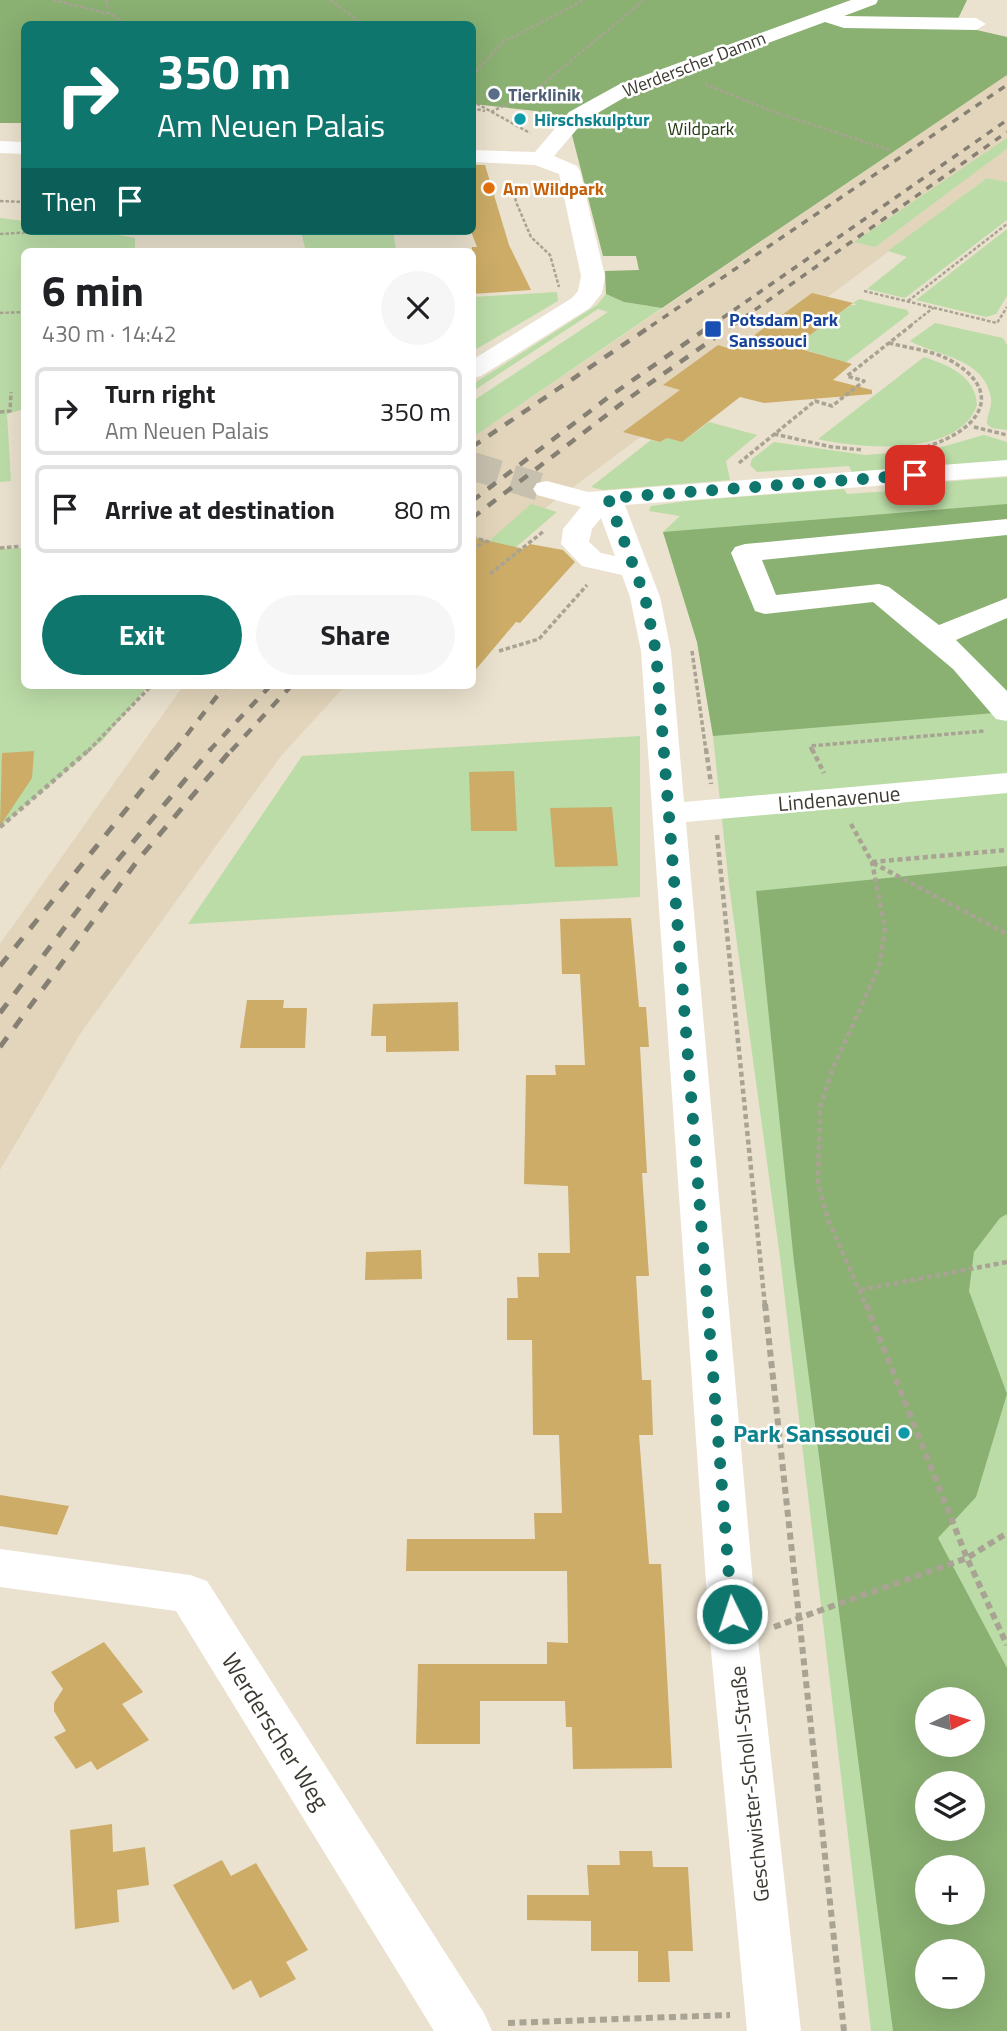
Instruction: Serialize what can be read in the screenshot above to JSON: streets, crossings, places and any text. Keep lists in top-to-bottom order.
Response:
{
  "streets": {
    "street": [
      "Werderscher Damm",
      "Lindenavenue",
      "Werderscher Weg",
      "Geschwister-Scholl-Straße"
    ]
  },
  "crossings": [
    ["Lindenavenue", "Geschwister-Scholl-Straße"]
  ],
  "parks": ["Wildpark"],
  "places": {
    "other": [
      "Tierklinik",
      "Hirschskulptur",
      "Am Wildpark",
      "Park Sanssouci"
    ],
    "transit": ["Potsdam Park Sanssouci"]
  },
  "north": "right",
  "page": {
    "turn": ["350 m", "Am Neuen Palais"],
    "then": "Then",
    "heading": ["6 min", "430 m · 14:42"],
    "list": [
      {
        "name": "Turn right",
        "note": "Am Neuen Palais",
        "value": "350 m"
      },
      {
        "name": "Arrive at destination",
        "value": "80 m"
      }
    ],
    "buttons": ["Exit", "Share"],
    "map_buttons": ["+", "−"]
  }
}
